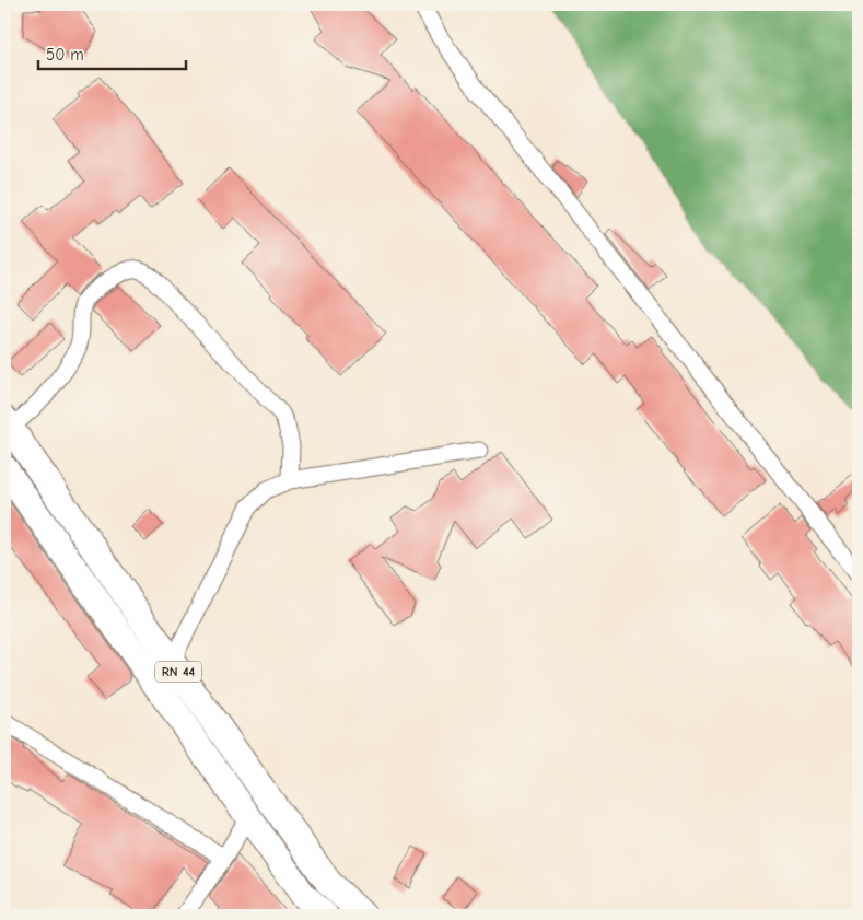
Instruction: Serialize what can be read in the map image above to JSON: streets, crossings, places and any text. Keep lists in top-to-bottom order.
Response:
{
  "streets": {
    "main road": ["RN 44"]
  },
  "scale_bar": "50 m"
}
